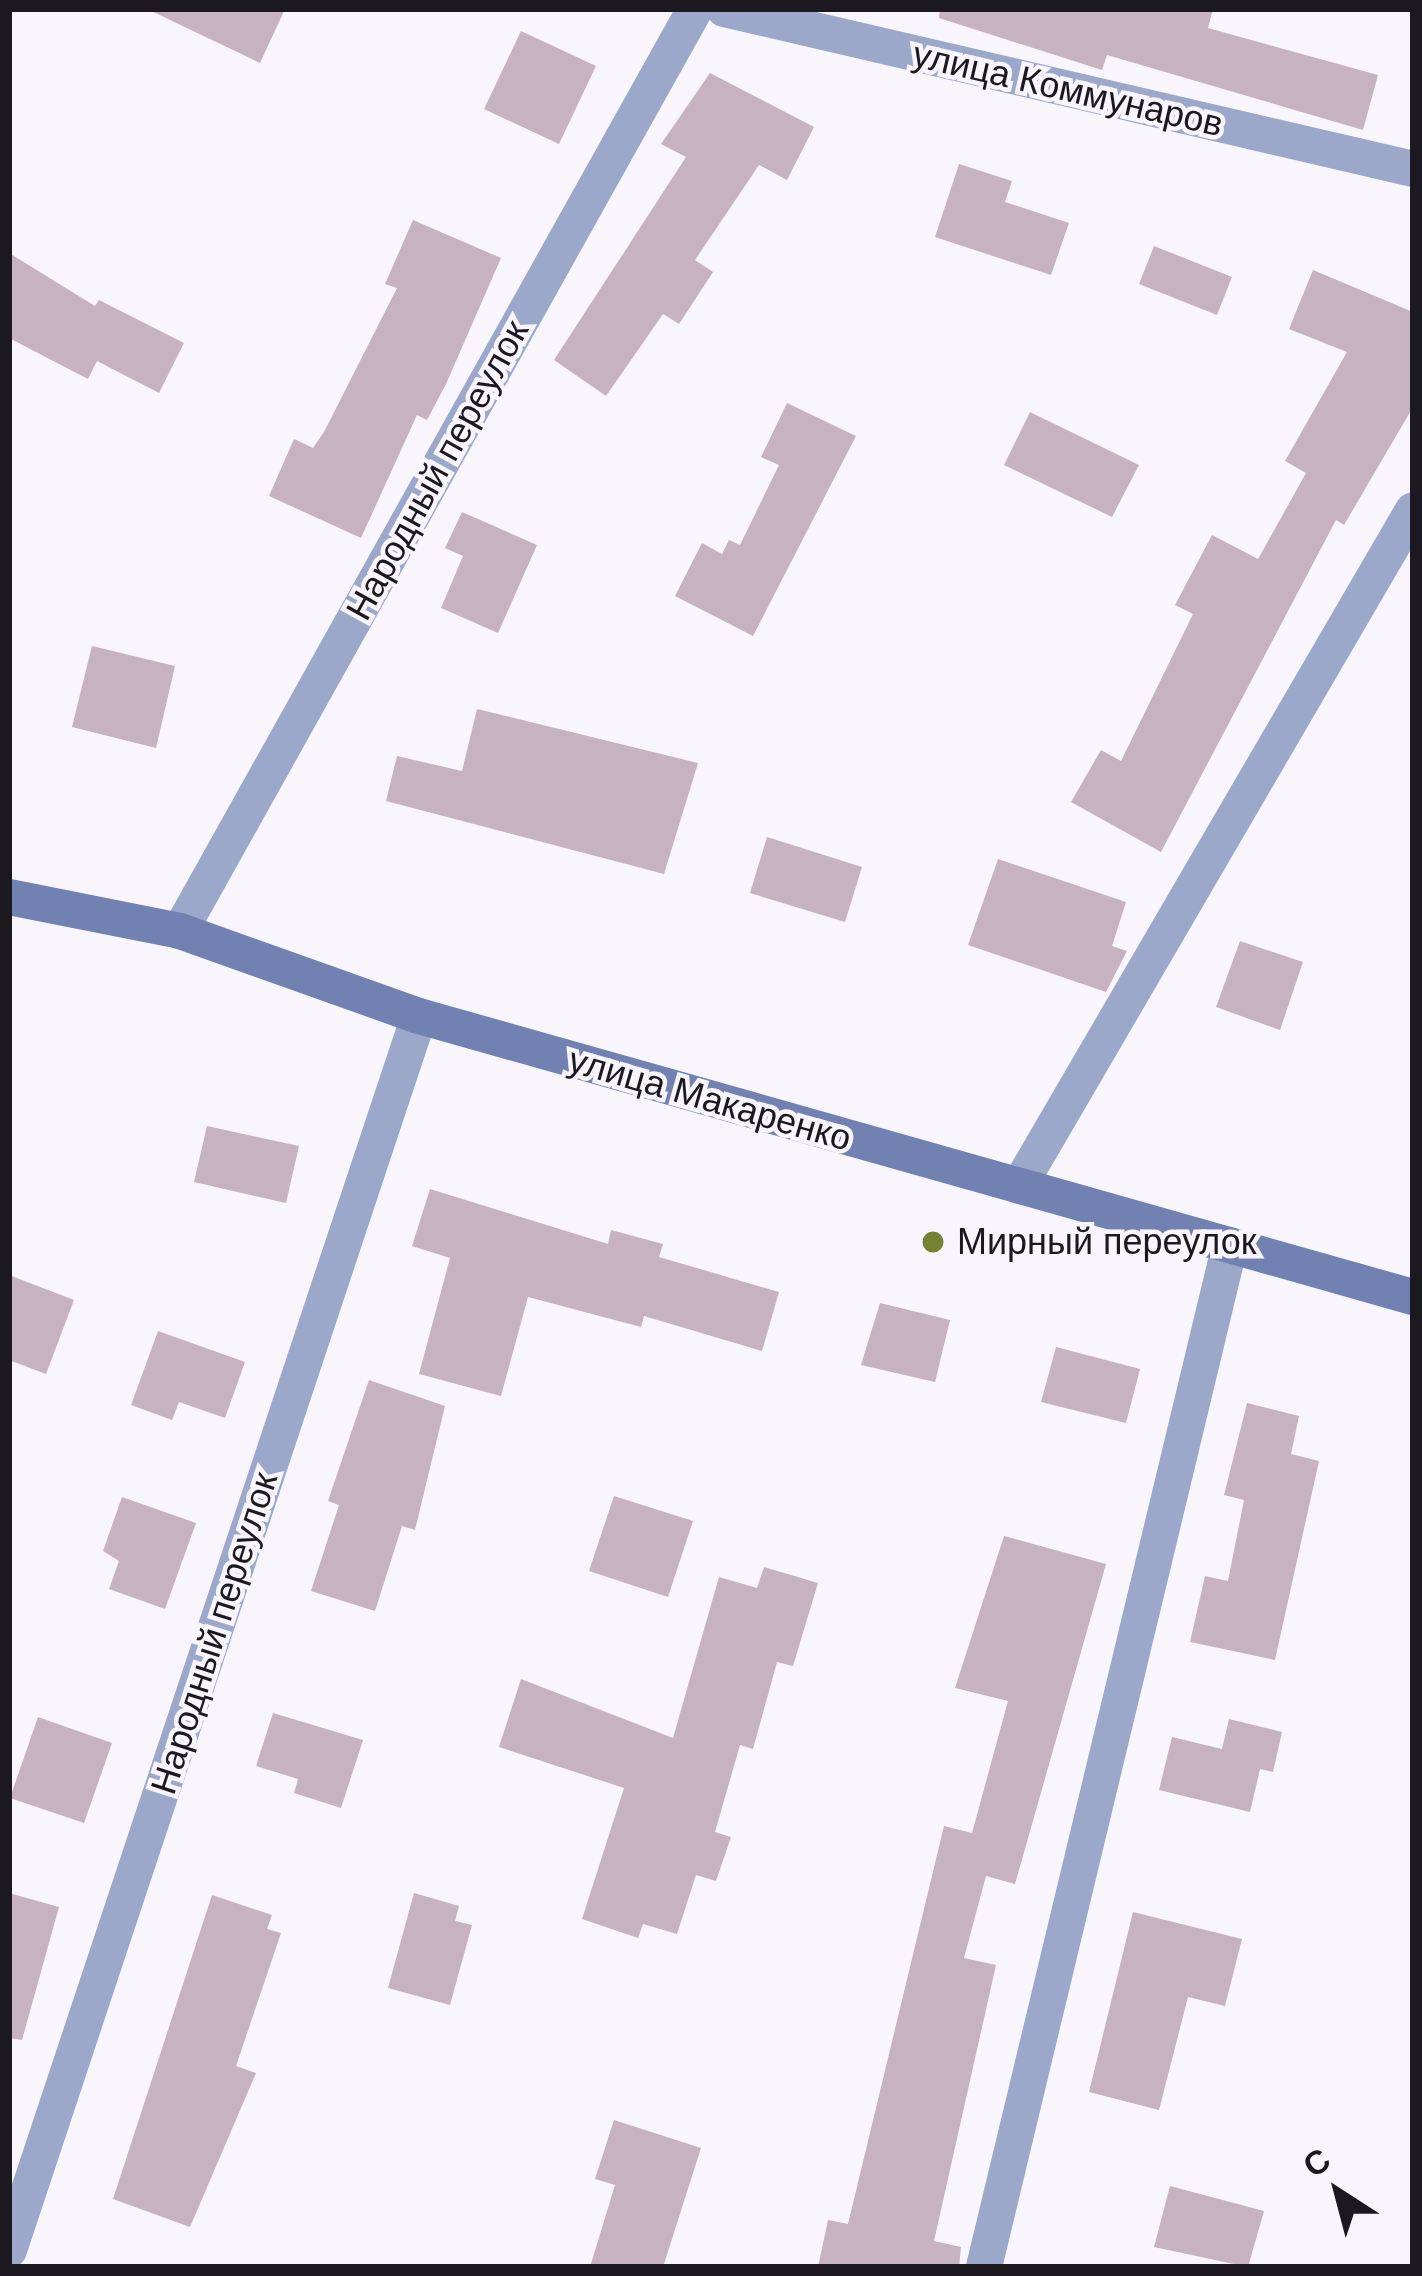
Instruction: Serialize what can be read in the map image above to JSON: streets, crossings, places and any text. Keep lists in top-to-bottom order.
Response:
{
  "streets": {
    "main road": ["улица Макаренко"],
    "street": ["улица Коммунаров", "Народный переулок"]
  },
  "crossings": [
    ["Народный переулок", "улица Макаренко"]
  ],
  "places": ["Мирный переулок"],
  "north": "top left"
}
